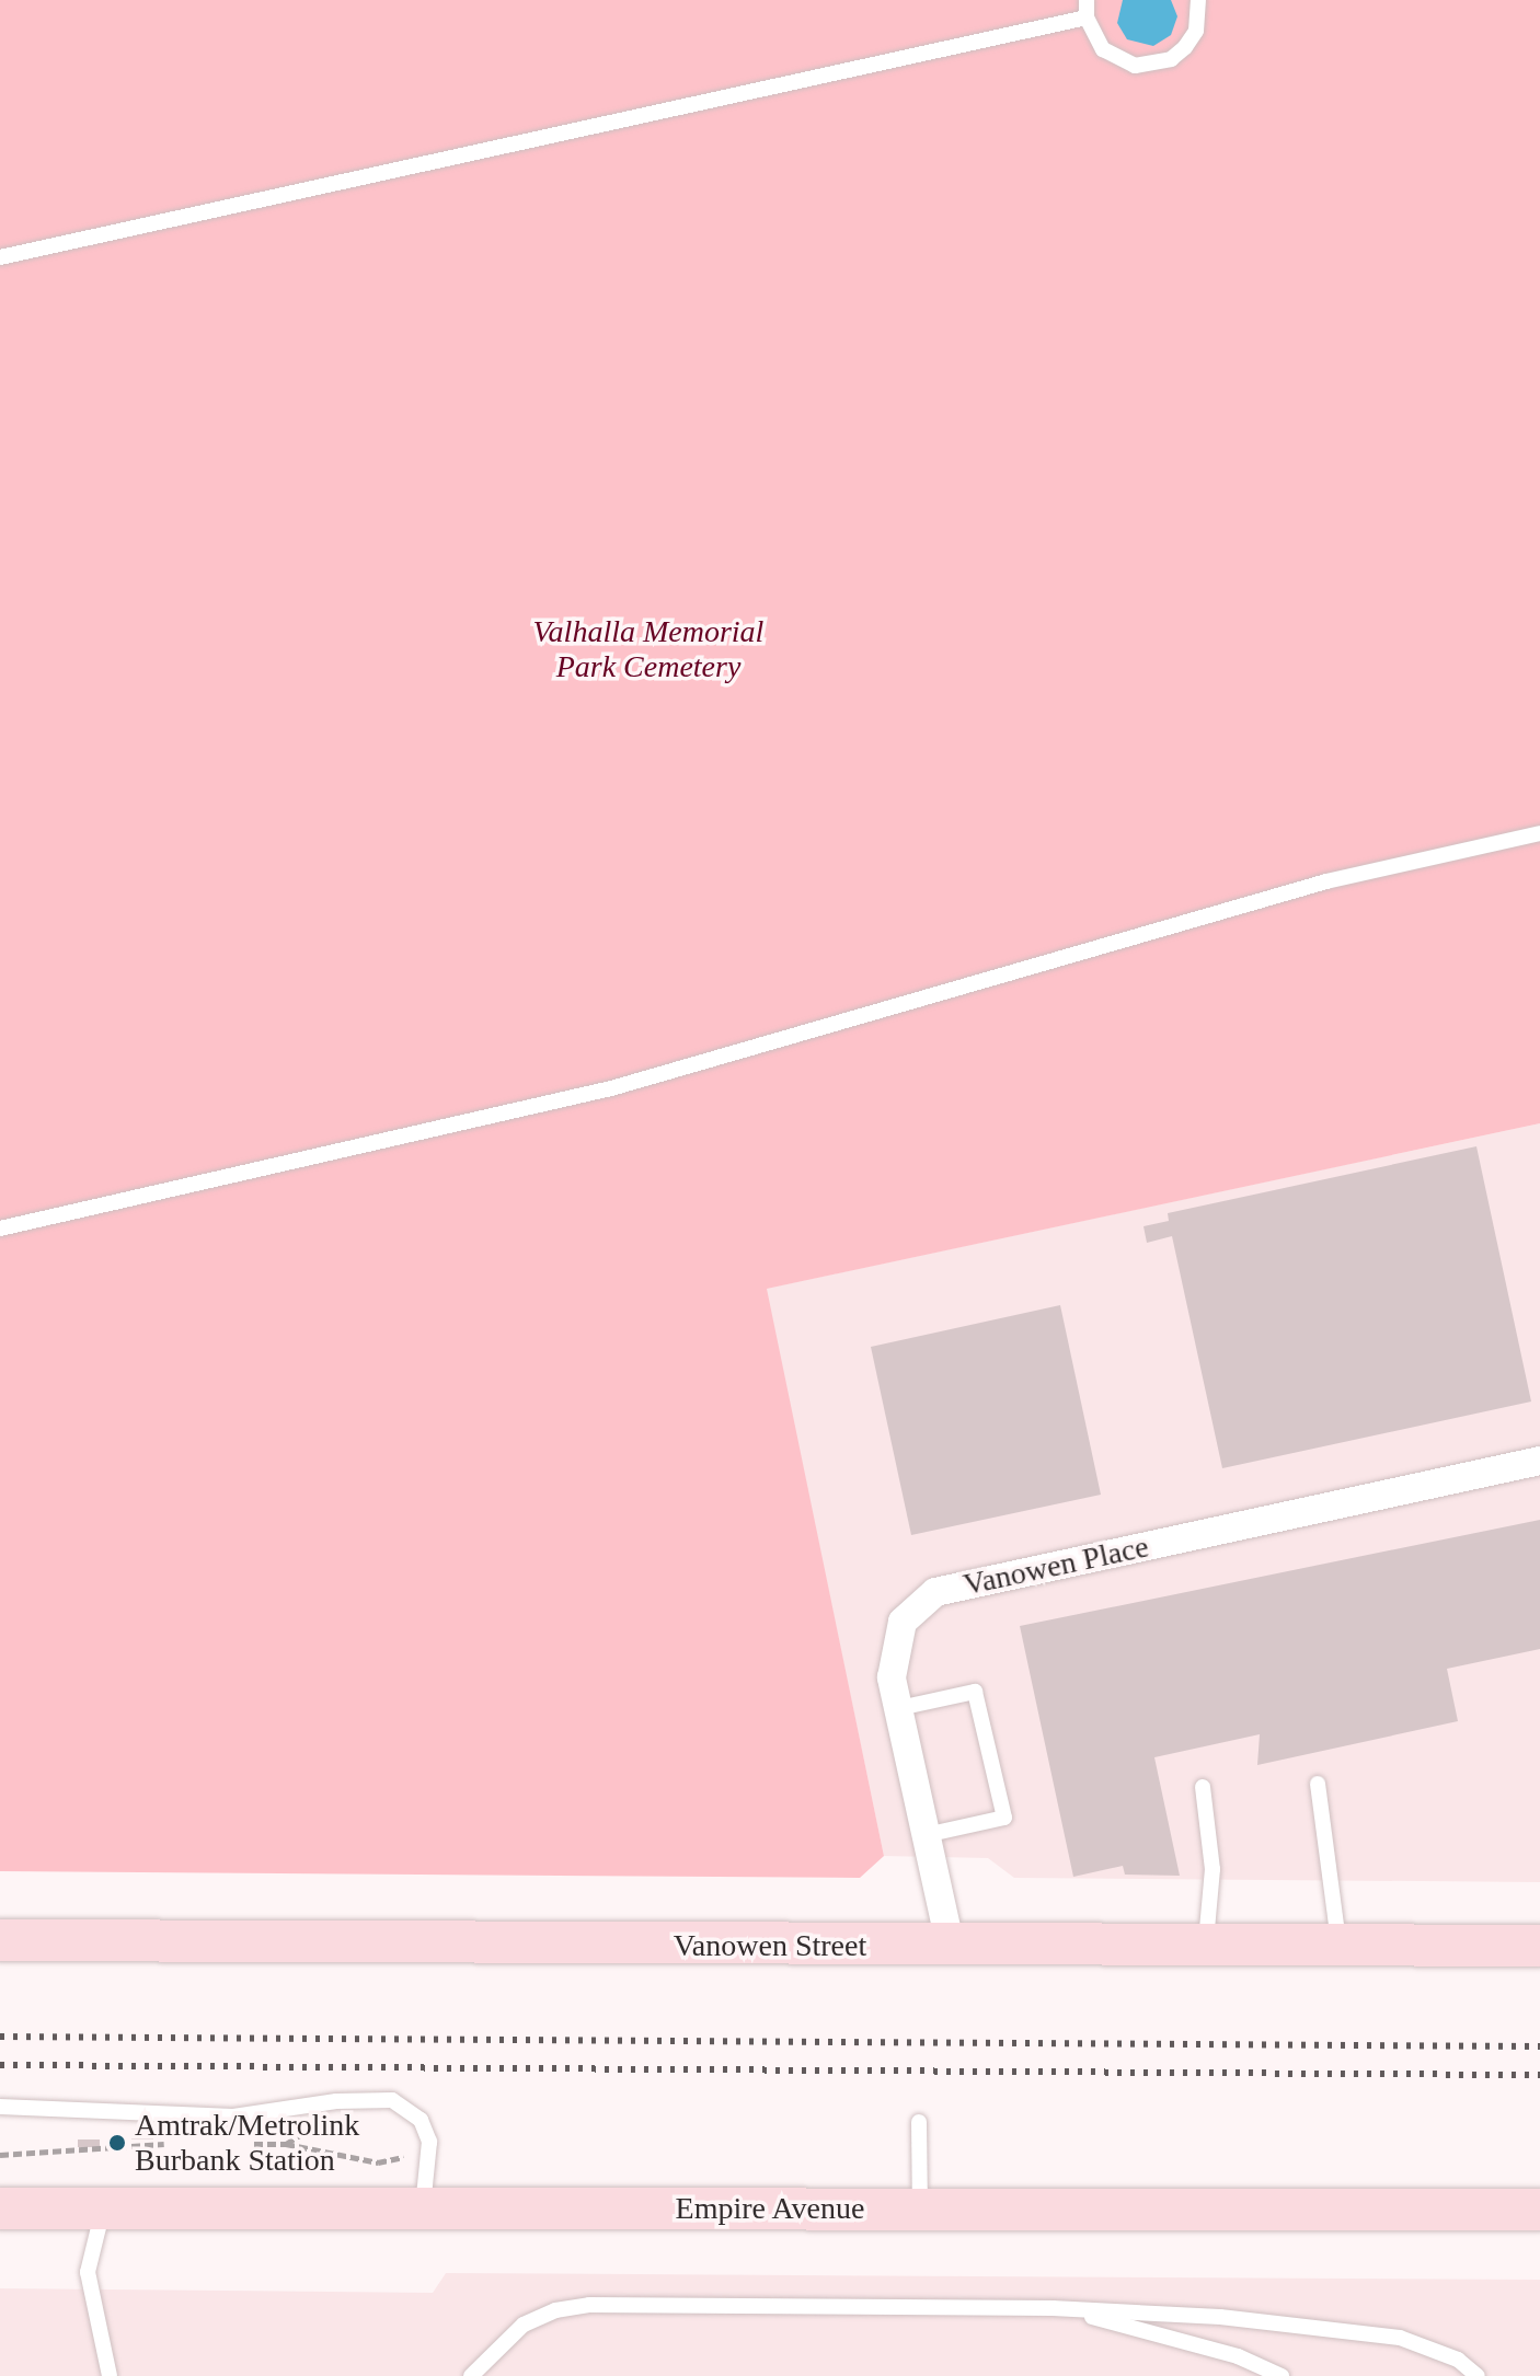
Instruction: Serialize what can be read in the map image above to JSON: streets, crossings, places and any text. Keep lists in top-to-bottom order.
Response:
{
  "streets": {
    "main road": ["Vanowen Street", "Empire Avenue"],
    "street": ["Vanowen Place"]
  },
  "crossings": [
    ["Vanowen Place", "Vanowen Street"]
  ],
  "parks": ["Valhalla Memorial Park Cemetery"],
  "places": ["Amtrak/Metrolink Burbank Station"]
}
